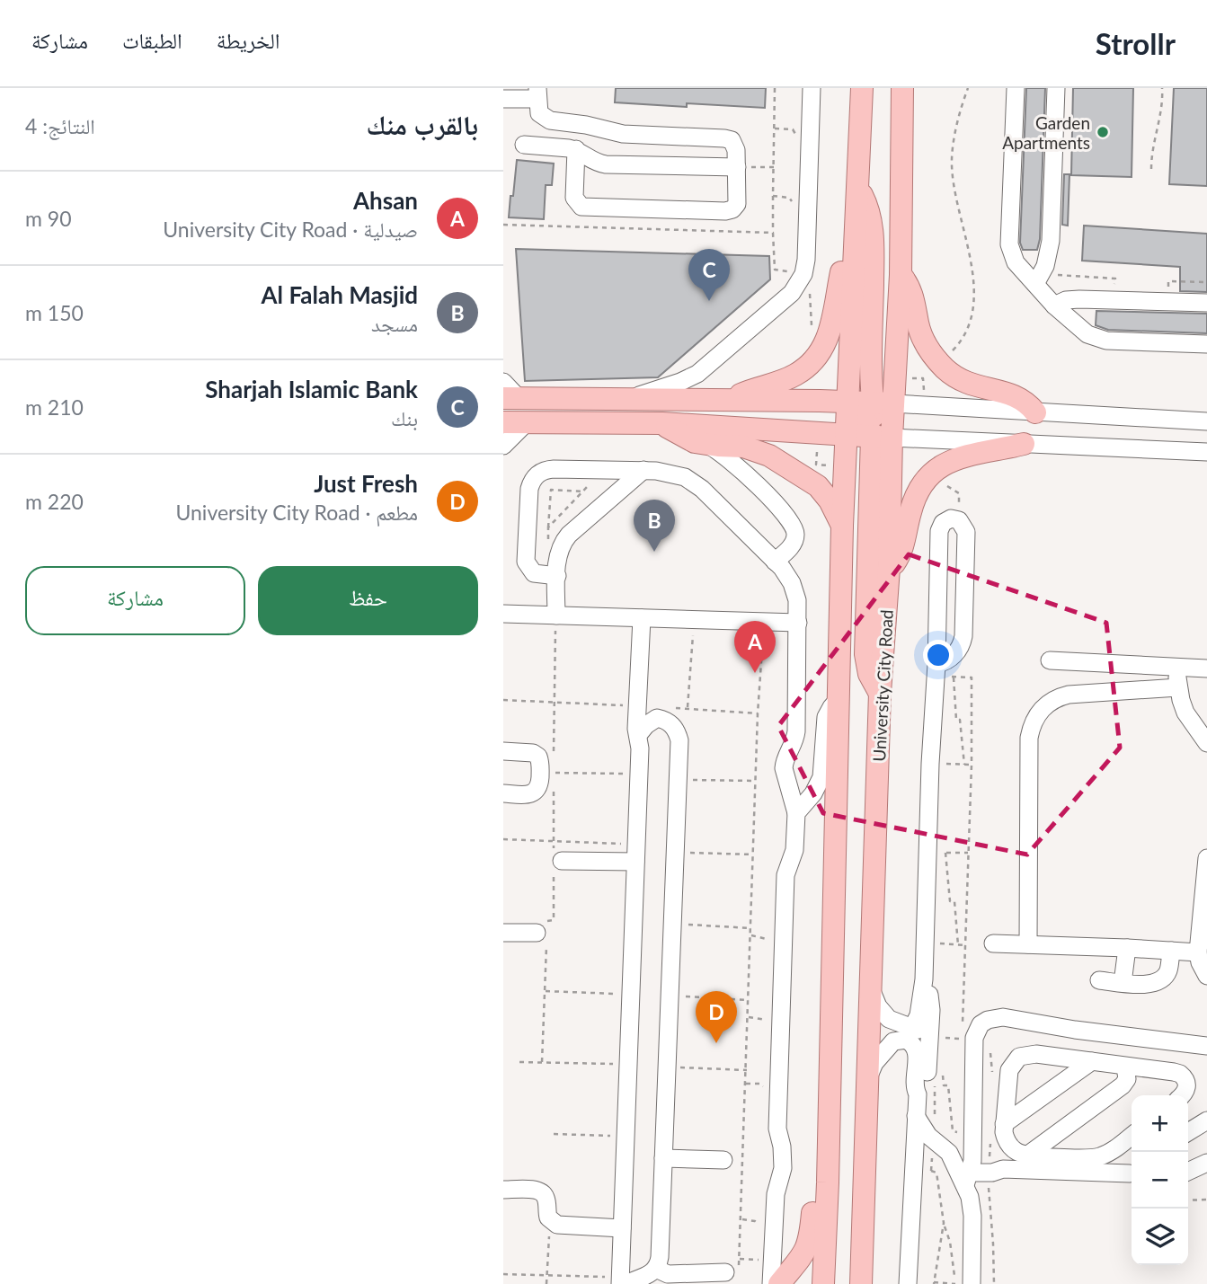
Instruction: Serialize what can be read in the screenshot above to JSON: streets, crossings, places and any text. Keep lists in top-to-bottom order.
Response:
{
  "streets": {
    "main road": ["University City Road"]
  },
  "places": ["Garden Apartments"],
  "page": {
    "header": "Strollr",
    "nav": ["الخريطة", "الطبقات", "مشاركة"],
    "heading": ["بالقرب منك", "النتائج: 4"],
    "list": [
      {
        "mark": "A",
        "name": "Ahsan",
        "note": "صيدلية · University City Road",
        "value": "90 m"
      },
      {
        "mark": "B",
        "name": "Al Falah Masjid",
        "note": "مسجد",
        "value": "150 m"
      },
      {
        "mark": "C",
        "name": "Sharjah Islamic Bank",
        "note": "بنك",
        "value": "210 m"
      },
      {
        "mark": "D",
        "name": "Just Fresh",
        "note": "مطعم · University City Road",
        "value": "220 m"
      }
    ],
    "pins": [
      "C",
      "B",
      "A",
      "D"
    ],
    "buttons": ["حفظ", "مشاركة"],
    "map_buttons": ["+", "−"]
  }
}
